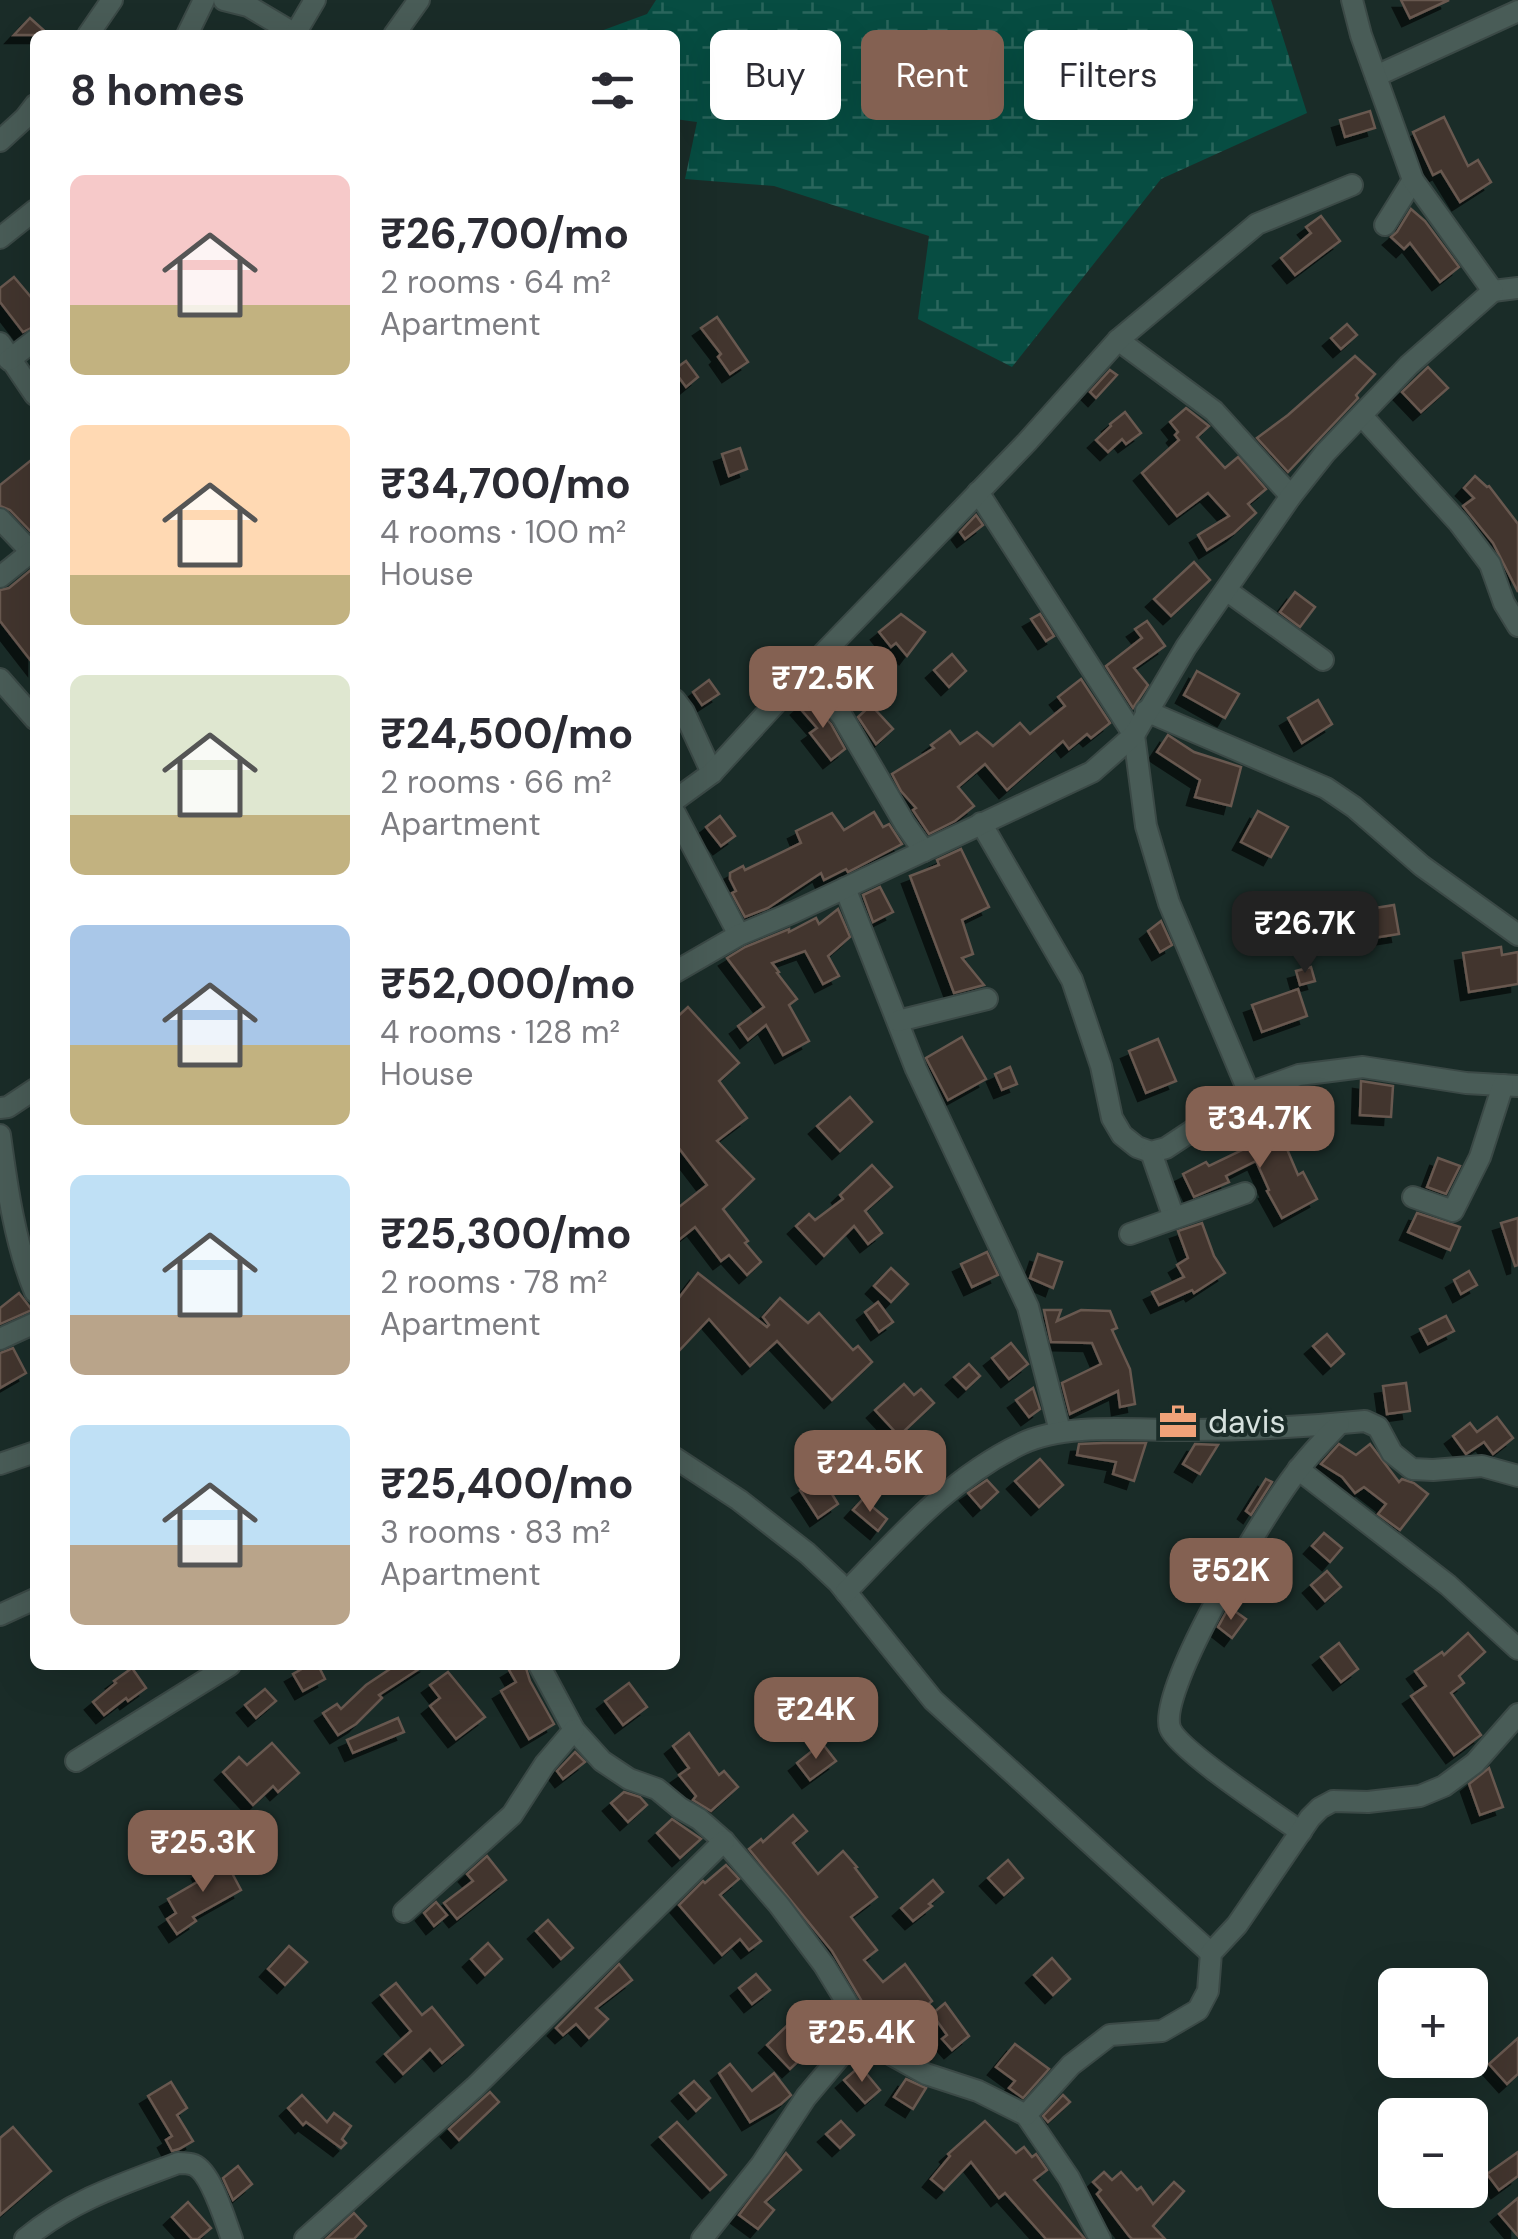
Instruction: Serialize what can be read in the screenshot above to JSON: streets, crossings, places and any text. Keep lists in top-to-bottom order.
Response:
{
  "places": {
    "office": ["davis"]
  },
  "page": {
    "chip": ["Buy", "Rent", "Filters"],
    "heading": "8 homes",
    "list": [
      {
        "name": "₹26,700/mo",
        "note": "2 rooms · 64 m² · Apartment"
      },
      {
        "name": "₹34,700/mo",
        "note": "4 rooms · 100 m² · House"
      },
      {
        "name": "₹24,500/mo",
        "note": "2 rooms · 66 m² · Apartment"
      },
      {
        "name": "₹52,000/mo",
        "note": "4 rooms · 128 m² · House"
      },
      {
        "name": "₹25,300/mo",
        "note": "2 rooms · 78 m² · Apartment"
      },
      {
        "name": "₹25,400/mo",
        "note": "3 rooms · 83 m² · Apartment"
      }
    ],
    "price": [
      "₹72.5K",
      "₹26.7K",
      "₹34.7K",
      "₹24.5K",
      "₹52K",
      "₹24K",
      "₹25.3K",
      "₹25.4K"
    ],
    "map_buttons": ["+", "−"]
  }
}
